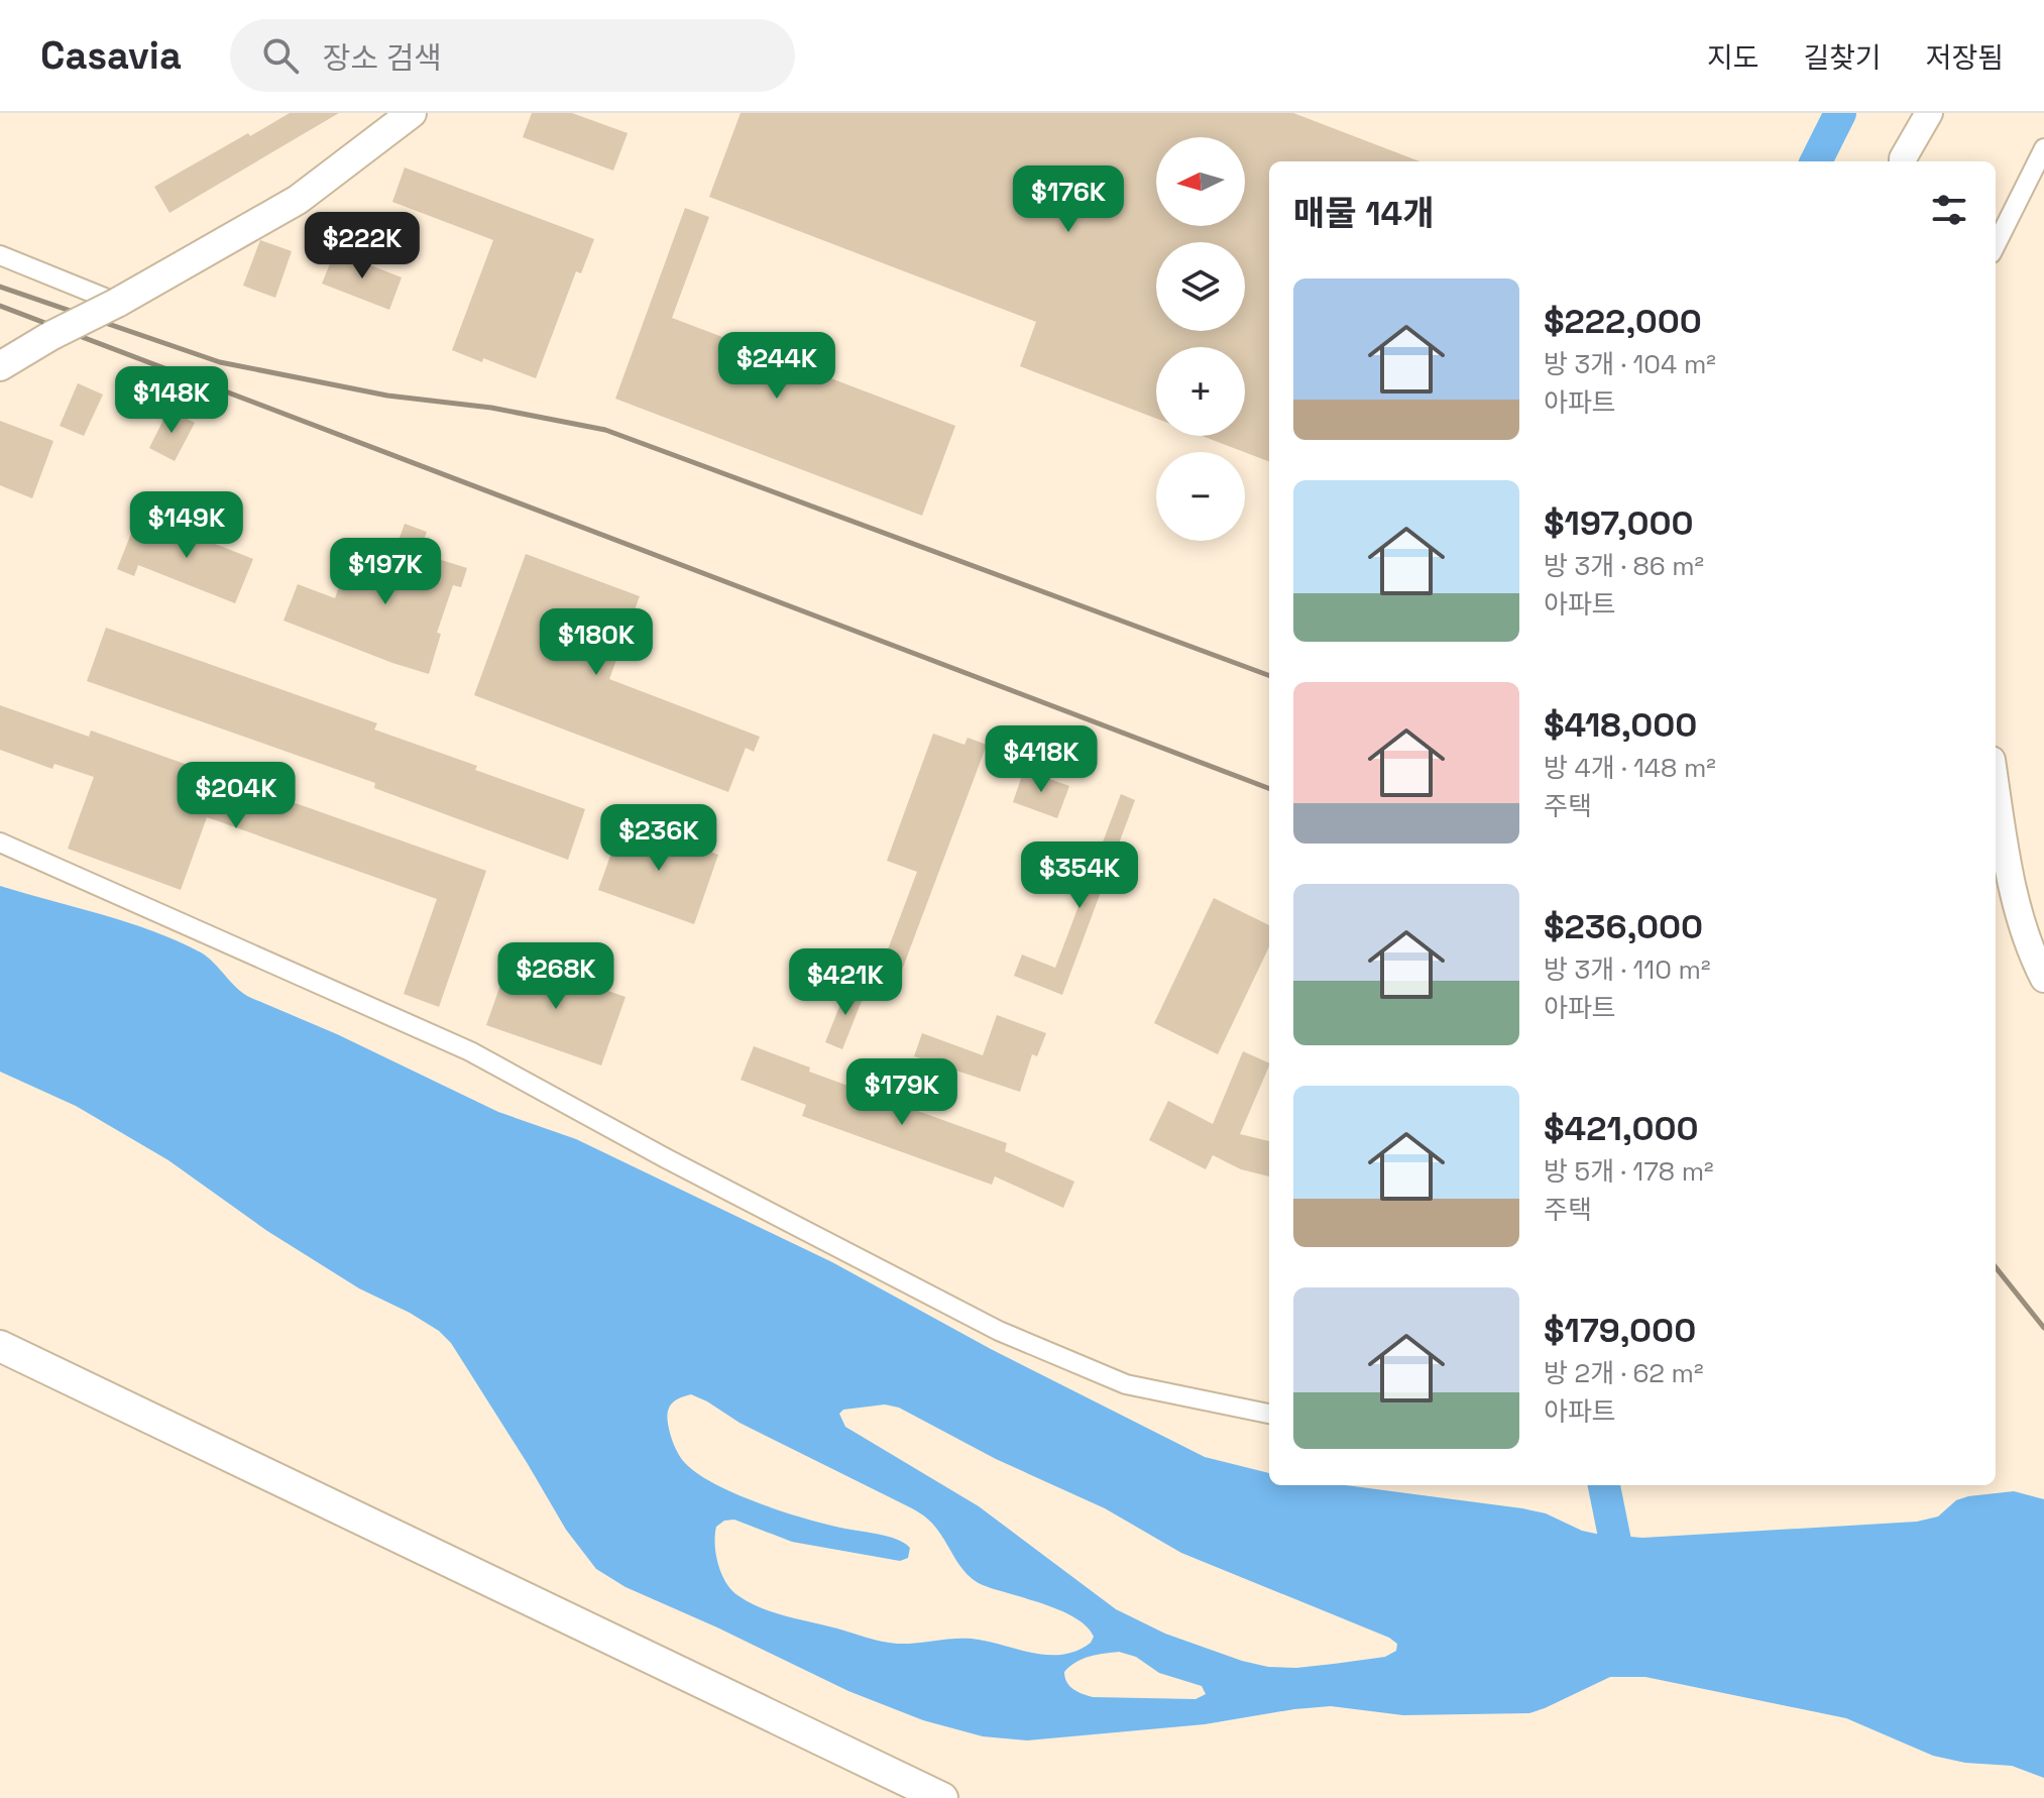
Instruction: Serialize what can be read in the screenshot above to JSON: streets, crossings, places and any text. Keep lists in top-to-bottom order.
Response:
{
  "north": "left",
  "page": {
    "header": "Casavia",
    "search": "장소 검색",
    "nav": ["지도", "길찾기", "저장됨"],
    "map_buttons": ["+", "−"],
    "heading": "매물 14개",
    "price": [
      "$176K",
      "$222K",
      "$244K",
      "$148K",
      "$149K",
      "$197K",
      "$180K",
      "$418K",
      "$204K",
      "$236K",
      "$354K",
      "$268K",
      "$421K",
      "$179K"
    ],
    "list": [
      {
        "name": "$222,000",
        "note": "방 3개 · 104 m² · 아파트"
      },
      {
        "name": "$197,000",
        "note": "방 3개 · 86 m² · 아파트"
      },
      {
        "name": "$418,000",
        "note": "방 4개 · 148 m² · 주택"
      },
      {
        "name": "$236,000",
        "note": "방 3개 · 110 m² · 아파트"
      },
      {
        "name": "$421,000",
        "note": "방 5개 · 178 m² · 주택"
      },
      {
        "name": "$179,000",
        "note": "방 2개 · 62 m² · 아파트"
      }
    ]
  }
}
